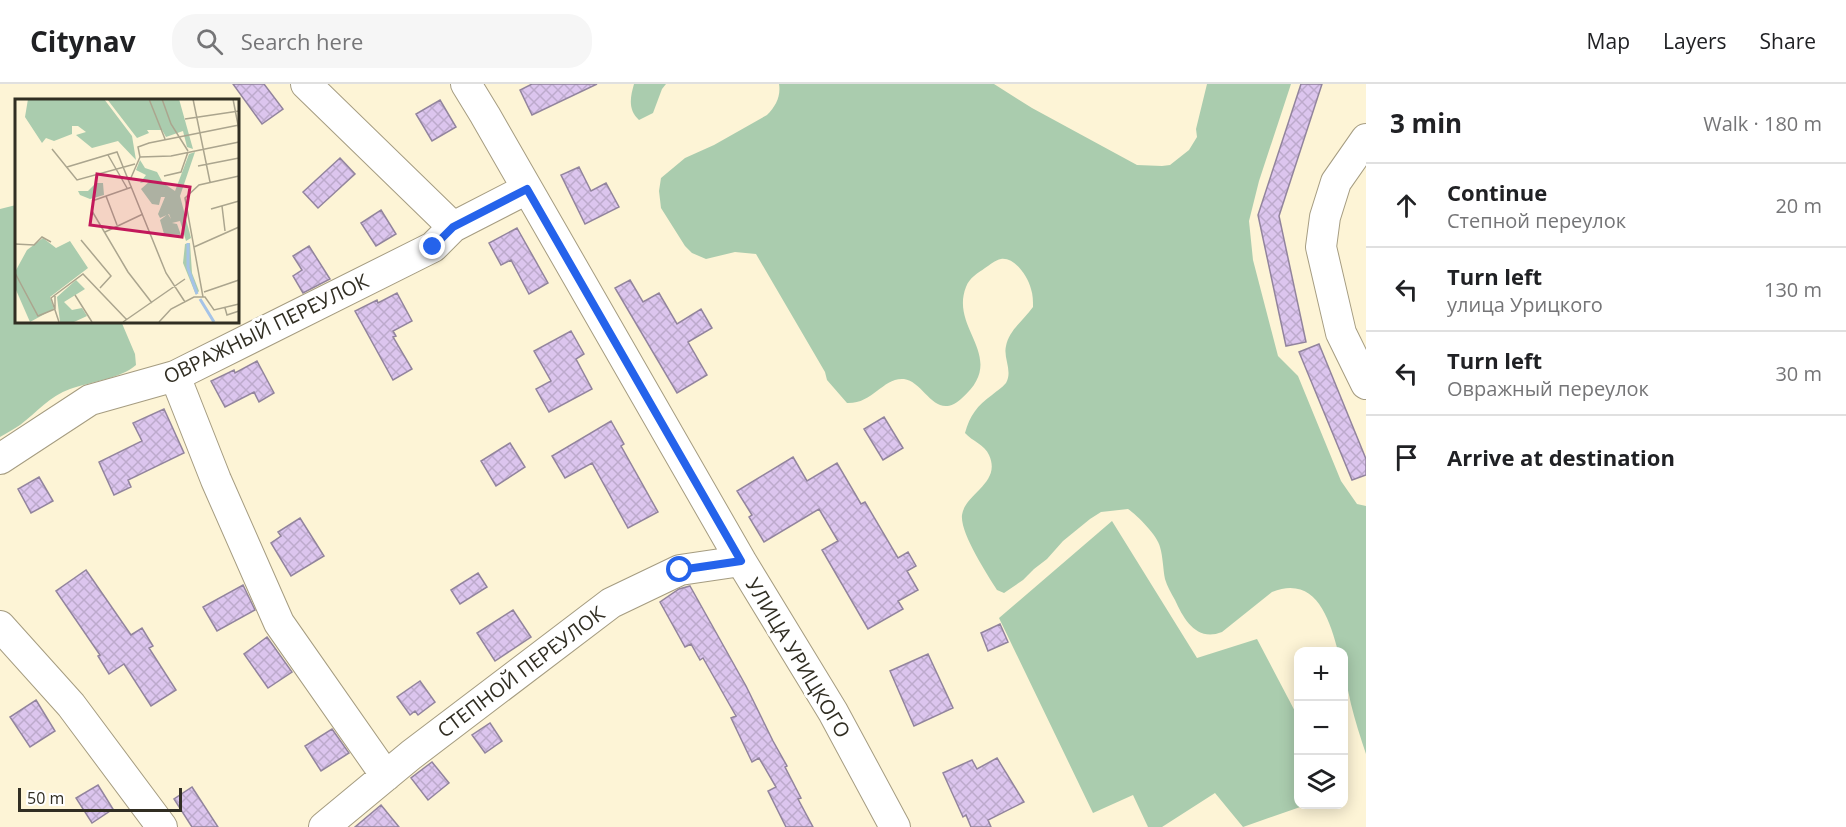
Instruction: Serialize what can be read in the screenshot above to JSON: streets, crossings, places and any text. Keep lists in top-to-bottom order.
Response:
{
  "streets": {
    "street": ["ОВРАЖНЫЙ ПЕРЕУЛОК", "УЛИЦА УРИЦКОГО", "СТЕПНОЙ ПЕРЕУЛОК"]
  },
  "crossings": [
    ["ОВРАЖНЫЙ ПЕРЕУЛОК", "УЛИЦА УРИЦКОГО"],
    ["УЛИЦА УРИЦКОГО", "СТЕПНОЙ ПЕРЕУЛОК"]
  ],
  "scale_bar": "50 m",
  "page": {
    "header": "Citynav",
    "search": "Search here",
    "nav": ["Map", "Layers", "Share"],
    "heading": ["3 min", "Walk · 180 m"],
    "list": [
      ["Continue", "Степной переулок", "20 m"],
      ["Turn left", "улица Урицкого", "130 m"],
      ["Turn left", "Овражный переулок", "30 m"],
      "Arrive at destination"
    ],
    "map_buttons": ["+", "−"],
    "scale": "50 m"
  }
}
